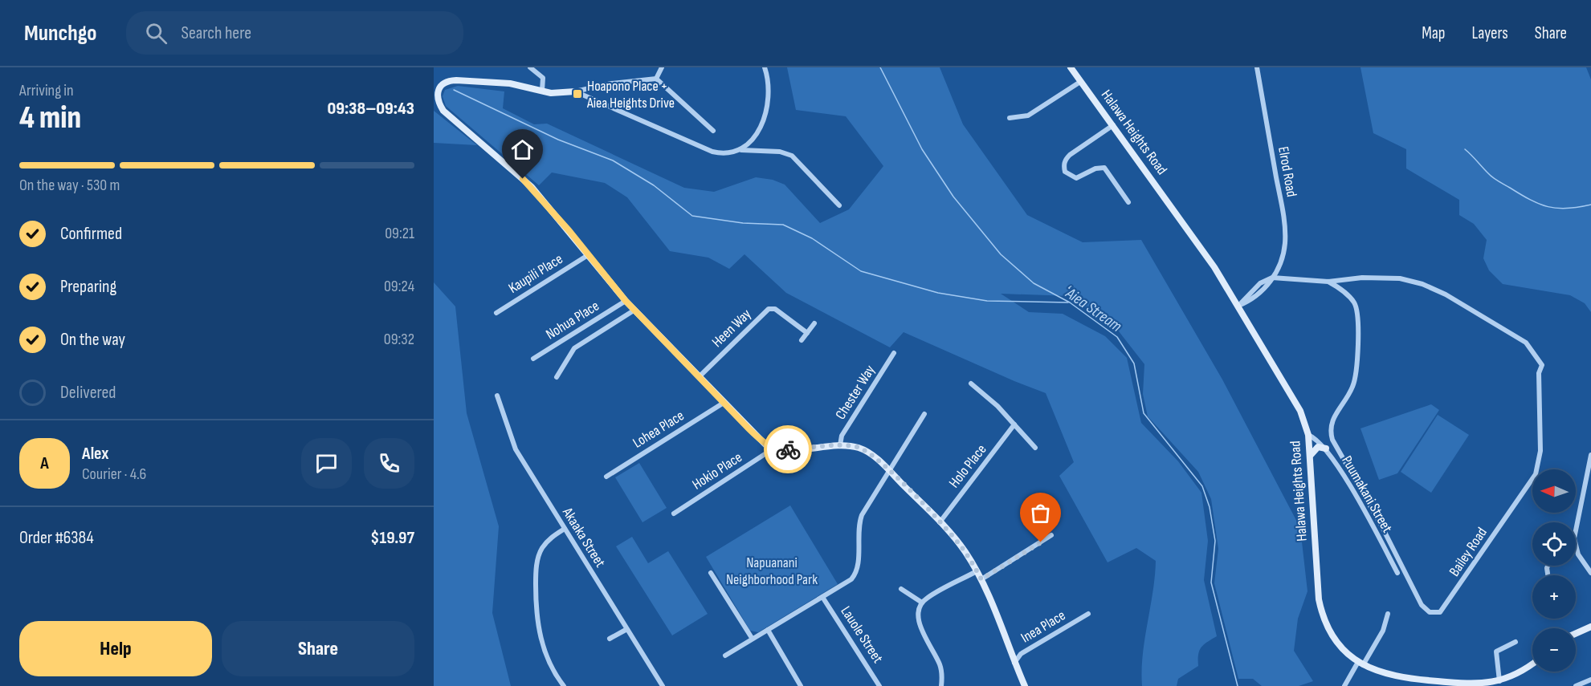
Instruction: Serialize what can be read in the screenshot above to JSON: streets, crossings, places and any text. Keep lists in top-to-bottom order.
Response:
{
  "streets": {
    "street": [
      "Halawa Heights Road",
      "Elrod Road",
      "Kaupili Place",
      "Nohua Place",
      "Heen Way",
      "Chester Way",
      "Lohea Place",
      "Holo Place",
      "Hokio Place",
      "Puumakani Street",
      "Akaaka Street",
      "Bailey Road",
      "Inea Place",
      "Lauole Street"
    ]
  },
  "crossings": [
    ["Halawa Heights Road", "Puumakani Street"],
    ["Elrod Road", "Bailey Road"]
  ],
  "water": ["ʻAiea Stream"],
  "parks": ["Napuanani Neighborhood Park"],
  "places": {
    "transit": ["Hoapono Place + Aiea Heights Drive"]
  },
  "north": "left",
  "page": {
    "header": "Munchgo",
    "search": "Search here",
    "nav": ["Map", "Layers", "Share"],
    "heading": ["4 min", "Arriving in", "09:38–09:43"],
    "panel": [
      "Alex",
      "Courier · 4.6",
      "Order #6384",
      "$19.97"
    ],
    "bar": "On the way · 530 m",
    "list": [
      ["Confirmed", "09:21"],
      ["Preparing", "09:24"],
      ["On the way", "09:32"],
      "Delivered"
    ],
    "round": "A",
    "map_buttons": ["+", "−"],
    "buttons": ["Help", "Share"]
  }
}
